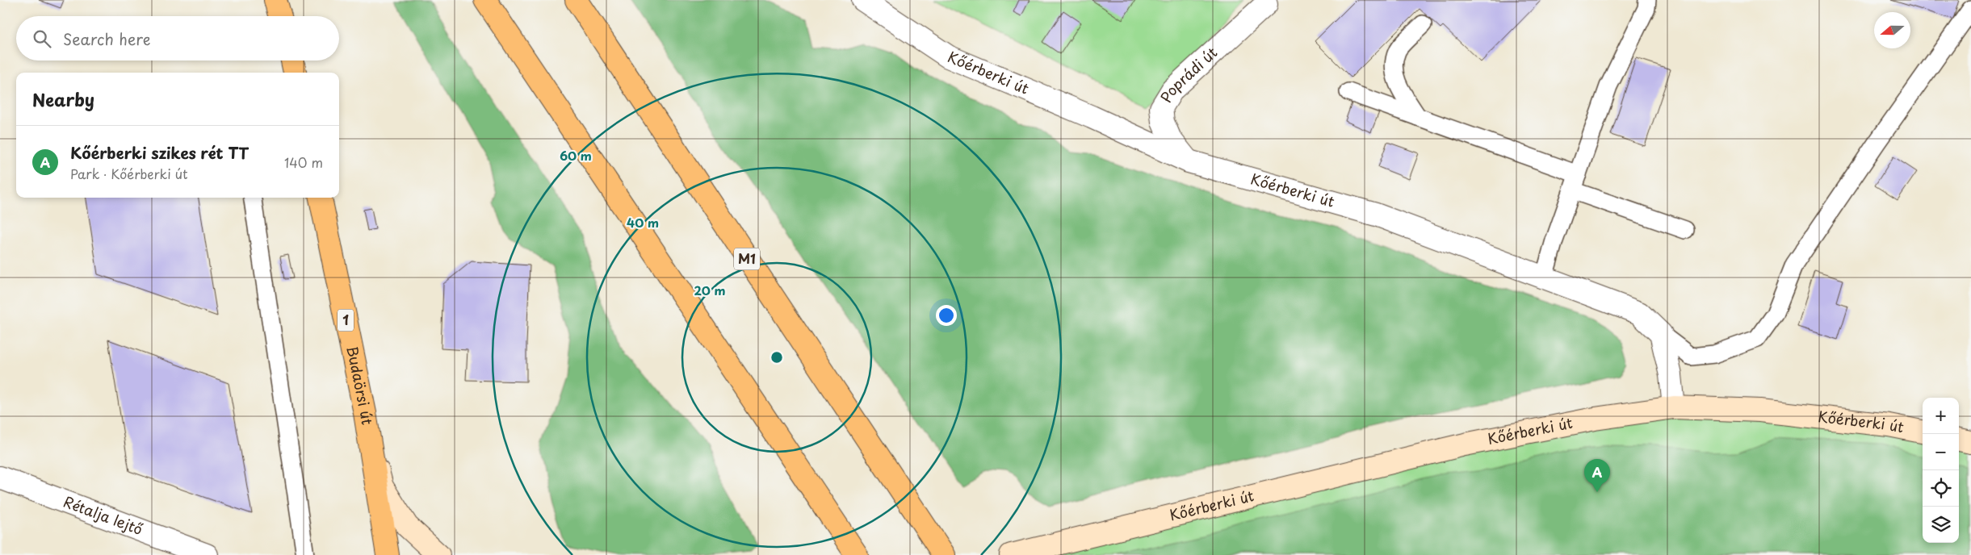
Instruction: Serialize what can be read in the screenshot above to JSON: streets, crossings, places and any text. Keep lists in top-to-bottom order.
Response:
{
  "streets": {
    "main road": ["M1", "1", "Budaörsi út"],
    "street": ["Kőérberki út", "Poprádi út", "Rétalja lejtő"]
  },
  "crossings": [
    ["Kőérberki út", "Poprádi út"]
  ],
  "north": "left",
  "page": {
    "search": "Search here",
    "heading": "Nearby",
    "list": [
      {
        "mark": "A",
        "name": "Kőérberki szikes rét TT",
        "note": "Park · Kőérberki út",
        "value": "140 m"
      }
    ],
    "map_buttons": ["+", "−"],
    "pins": "A"
  },
  "rings": ["60 m", "40 m", "20 m"]
}
